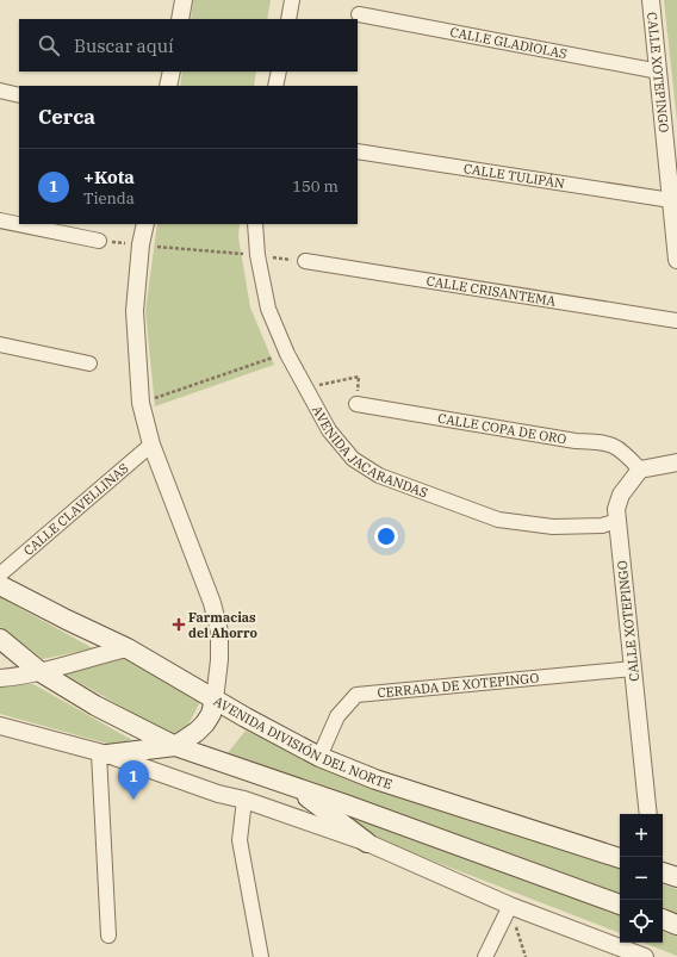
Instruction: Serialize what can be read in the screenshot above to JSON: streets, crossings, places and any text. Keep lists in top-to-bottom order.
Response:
{
  "streets": {
    "main road": ["AVENIDA DIVISIÓN DEL NORTE"],
    "street": [
      "CALLE GLADIOLAS",
      "CALLE XOTEPINGO",
      "CALLE TULIPÁN",
      "CALLE CRISANTEMA",
      "CALLE COPA DE ORO",
      "AVENIDA JACARANDAS",
      "CALLE CLAVELLINAS",
      "CERRADA DE XOTEPINGO"
    ]
  },
  "crossings": [
    ["CALLE GLADIOLAS", "CALLE XOTEPINGO"],
    ["CALLE XOTEPINGO", "CALLE TULIPÁN"],
    ["CALLE XOTEPINGO", "CALLE COPA DE ORO"],
    ["CALLE XOTEPINGO", "AVENIDA JACARANDAS"],
    ["CALLE XOTEPINGO", "CERRADA DE XOTEPINGO"],
    ["CERRADA DE XOTEPINGO", "AVENIDA DIVISIÓN DEL NORTE"]
  ],
  "places": {
    "health": ["Farmacias del Ahorro"]
  },
  "page": {
    "search": "Buscar aquí",
    "heading": "Cerca",
    "list": [
      {
        "mark": "1",
        "name": "+Kota",
        "note": "Tienda",
        "value": "150 m"
      }
    ],
    "pins": "1",
    "map_buttons": ["+", "−"]
  }
}
